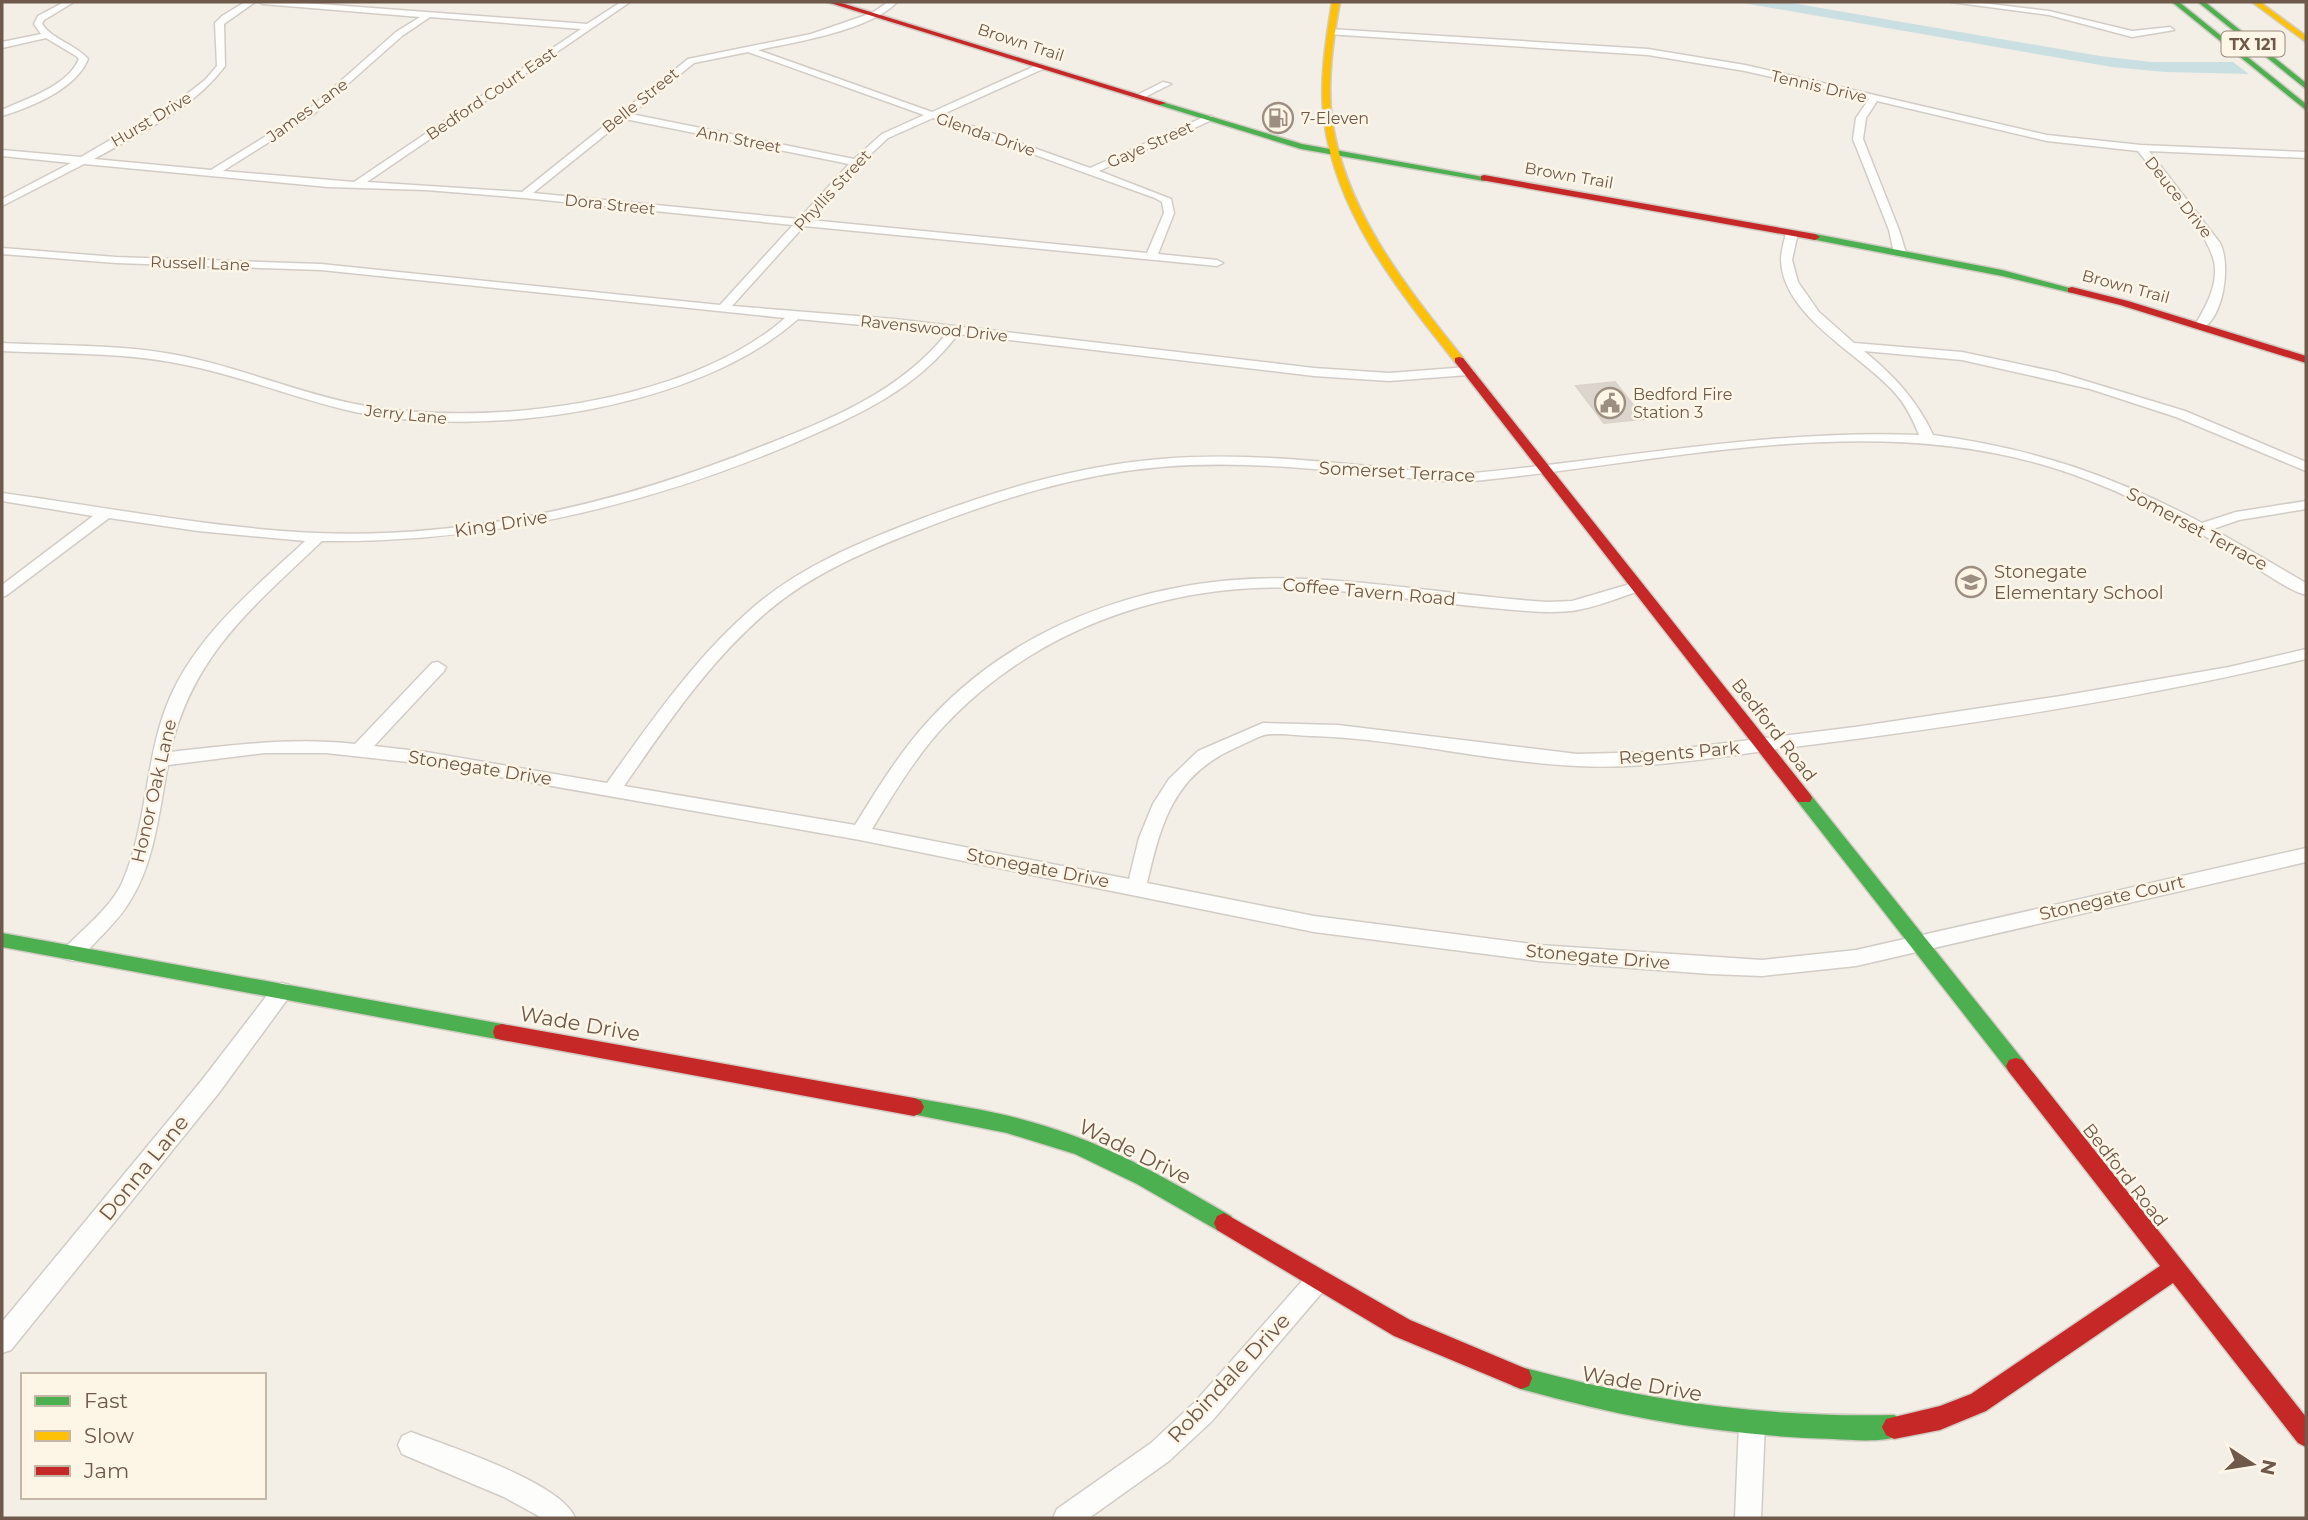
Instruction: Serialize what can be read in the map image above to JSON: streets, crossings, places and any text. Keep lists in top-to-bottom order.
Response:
{
  "streets": {
    "main road": [
      "Brown Trail",
      "TX 121",
      "Bedford Road",
      "Wade Drive"
    ],
    "street": [
      "Tennis Drive",
      "Bedford Court East",
      "Belle Street",
      "James Lane",
      "Hurst Drive",
      "Glenda Drive",
      "Ann Street",
      "Gaye Street",
      "Phyllis Street",
      "Deuce Drive",
      "Dora Street",
      "Russell Lane",
      "Ravenswood Drive",
      "Jerry Lane",
      "Somerset Terrace",
      "King Drive",
      "Coffee Tavern Road",
      "Regents Park",
      "Stonegate Drive",
      "Honor Oak Lane",
      "Stonegate Court",
      "Donna Lane",
      "Robindale Drive"
    ]
  },
  "crossings": [
    ["Brown Trail", "Belle Street"],
    ["Brown Trail", "Gaye Street"],
    ["Brown Trail", "Phyllis Street"],
    ["Brown Trail", "Deuce Drive"],
    ["Brown Trail", "Bedford Road"],
    ["Tennis Drive", "Deuce Drive"],
    ["Tennis Drive", "Bedford Road"],
    ["Bedford Court East", "Dora Street"],
    ["Belle Street", "Glenda Drive"],
    ["Belle Street", "Ann Street"],
    ["Belle Street", "Dora Street"],
    ["James Lane", "Dora Street"],
    ["Hurst Drive", "Dora Street"],
    ["Glenda Drive", "Gaye Street"],
    ["Glenda Drive", "Phyllis Street"],
    ["Glenda Drive", "Dora Street"],
    ["Ann Street", "Phyllis Street"],
    ["Phyllis Street", "Dora Street"],
    ["Phyllis Street", "Ravenswood Drive"],
    ["Russell Lane", "Ravenswood Drive"],
    ["Ravenswood Drive", "Jerry Lane"],
    ["Ravenswood Drive", "King Drive"],
    ["Ravenswood Drive", "Bedford Road"],
    ["Somerset Terrace", "Bedford Road"],
    ["Somerset Terrace", "Stonegate Drive"],
    ["King Drive", "Honor Oak Lane"],
    ["Coffee Tavern Road", "Bedford Road"],
    ["Coffee Tavern Road", "Stonegate Drive"],
    ["Bedford Road", "Regents Park"],
    ["Bedford Road", "Stonegate Drive"],
    ["Bedford Road", "Stonegate Court"],
    ["Bedford Road", "Wade Drive"],
    ["Regents Park", "Stonegate Drive"],
    ["Stonegate Drive", "Honor Oak Lane"],
    ["Stonegate Drive", "Stonegate Court"],
    ["Honor Oak Lane", "Wade Drive"],
    ["Wade Drive", "Donna Lane"],
    ["Wade Drive", "Robindale Drive"]
  ],
  "places": {
    "fuel station": ["7-Eleven"],
    "public building": ["Bedford Fire Station 3"],
    "school or university": ["Stonegate Elementary School"]
  },
  "legend": ["Fast", "Slow", "Jam"],
  "north": "right"
}
